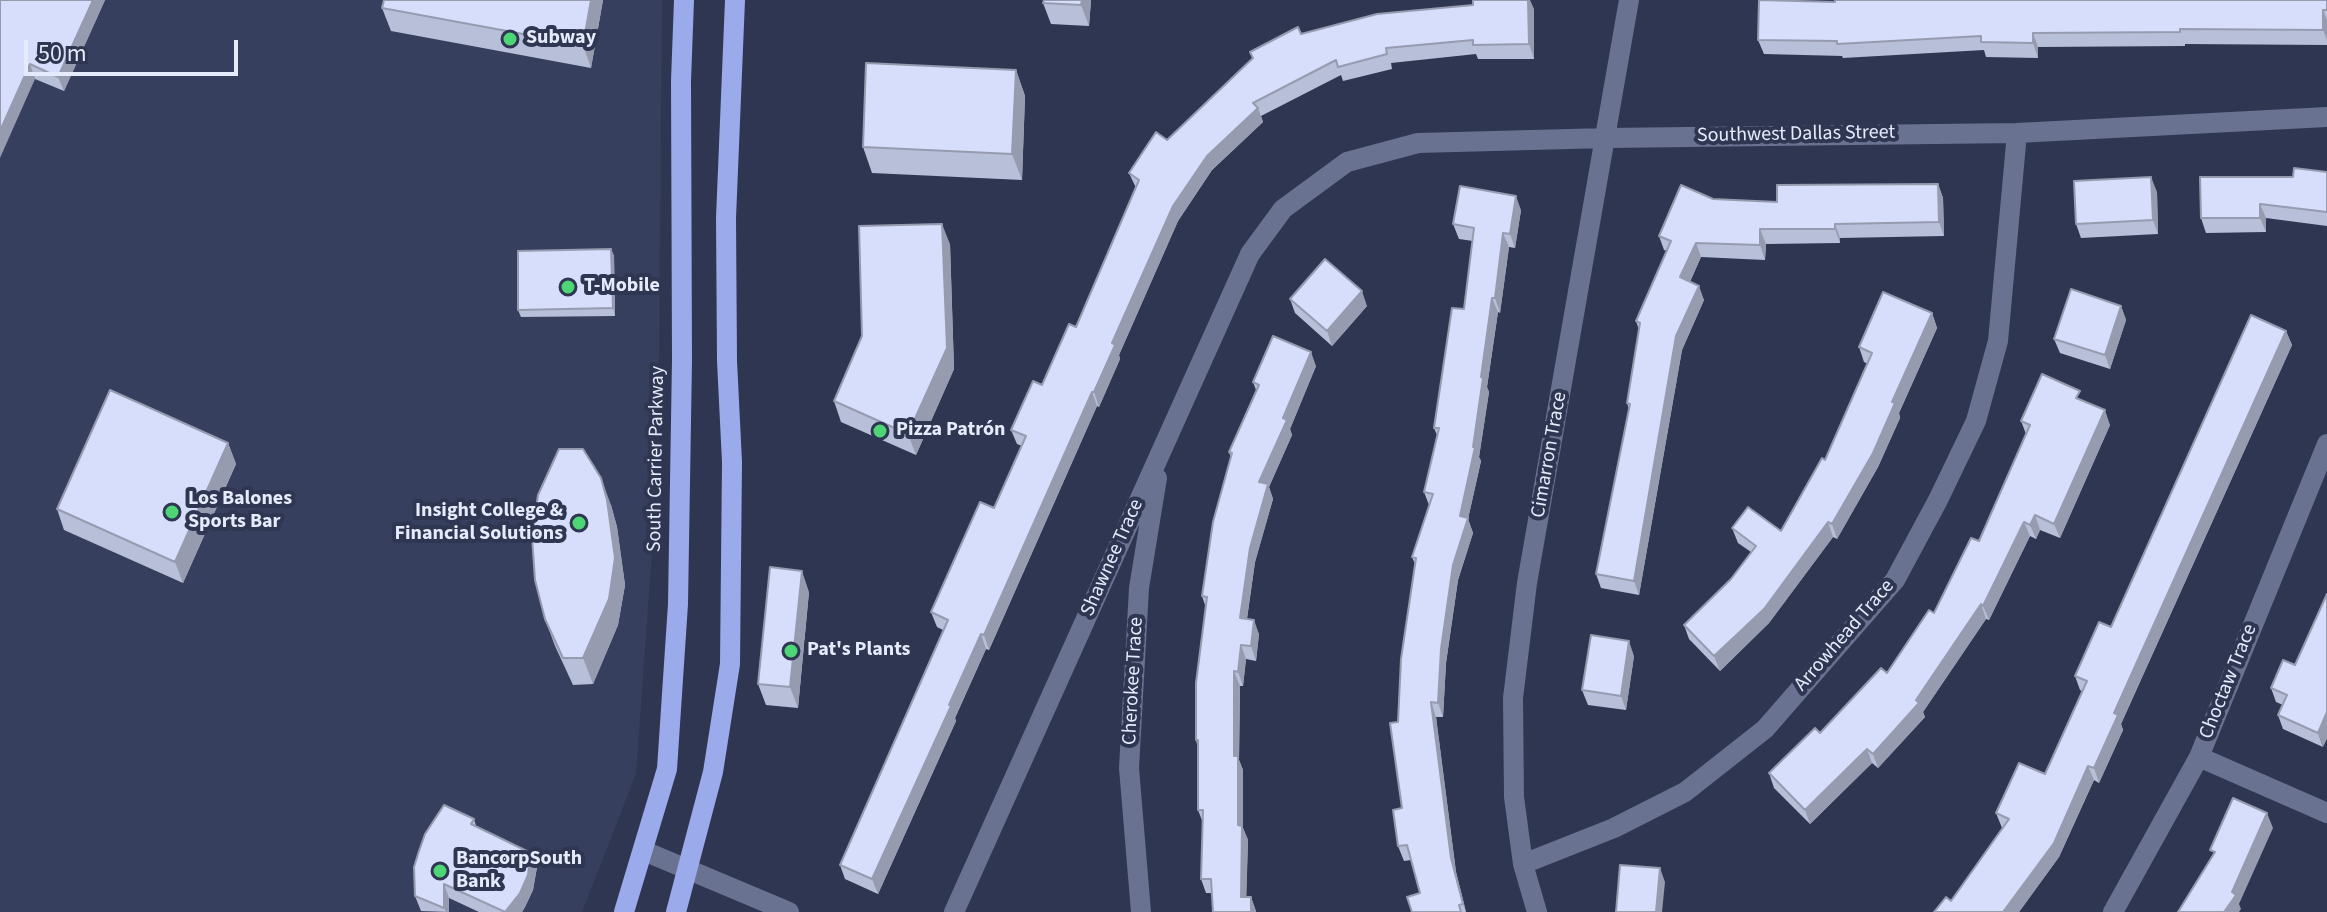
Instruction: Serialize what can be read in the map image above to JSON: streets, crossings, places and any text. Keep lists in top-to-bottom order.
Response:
{
  "streets": {
    "main road": ["South Carrier Parkway"],
    "street": [
      "Southwest Dallas Street",
      "Cimarron Trace",
      "Shawnee Trace",
      "Arrowhead Trace",
      "Cherokee Trace",
      "Choctaw Trace"
    ]
  },
  "crossings": [
    ["Southwest Dallas Street", "Cimarron Trace"],
    ["Southwest Dallas Street", "Shawnee Trace"],
    ["Southwest Dallas Street", "Arrowhead Trace"],
    ["Cimarron Trace", "Arrowhead Trace"],
    ["Shawnee Trace", "Cherokee Trace"]
  ],
  "places": [
    "Subway",
    "T-Mobile",
    "Pizza Patrón",
    "Los Balones Sports Bar",
    "Insight College & Financial Solutions",
    "Pat's Plants",
    "BancorpSouth Bank"
  ],
  "scale_bar": "50 m"
}
